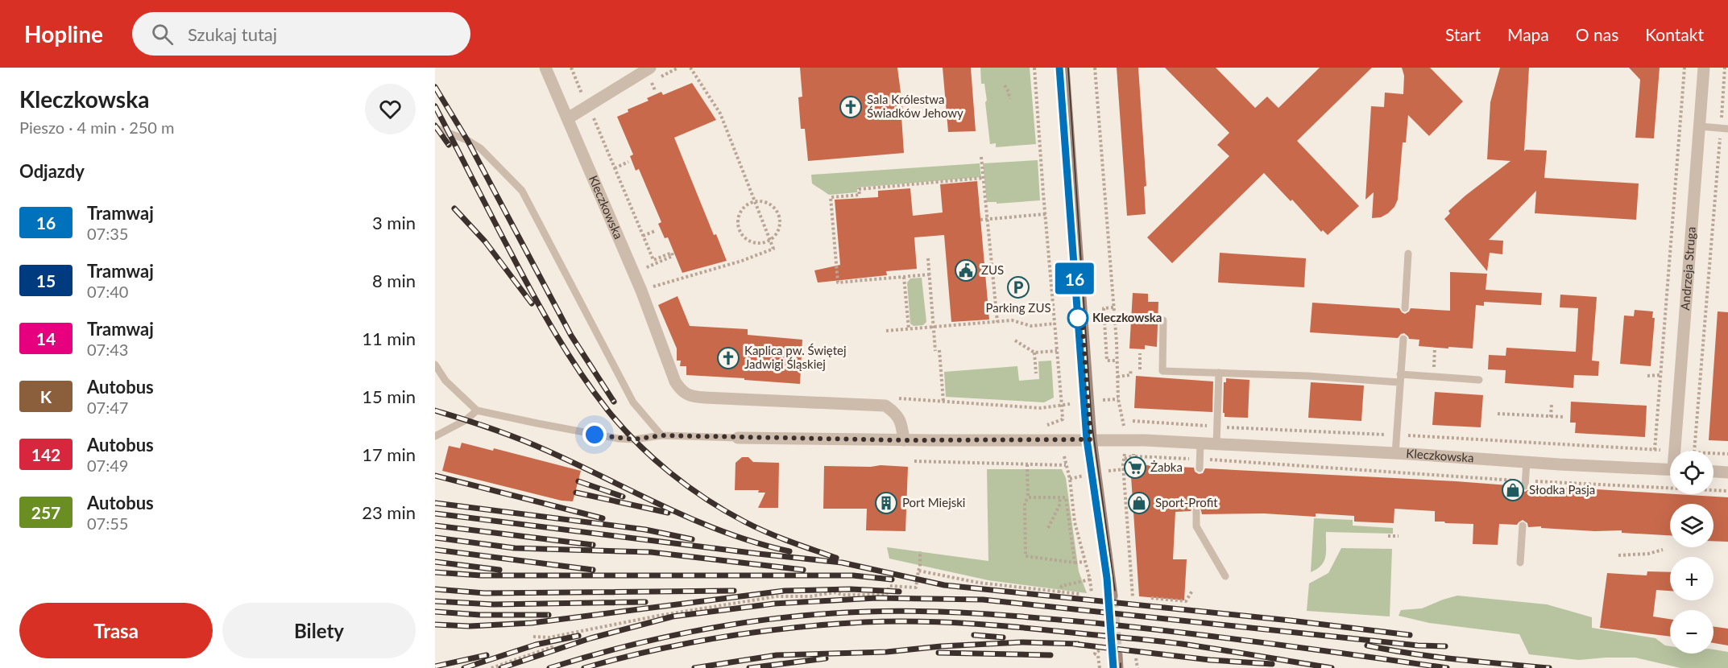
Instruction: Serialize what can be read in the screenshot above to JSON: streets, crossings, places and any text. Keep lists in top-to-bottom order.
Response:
{
  "streets": {
    "street": ["Kleczkowska", "Andrzeja Struga"]
  },
  "places": {
    "church": ["Sala Królestwa Świadków Jehowy", "Kaplica pw. Świętej Jadwigi Śląskiej"],
    "public building": ["ZUS"],
    "parking": ["Parking ZUS"],
    "other": ["Kleczkowska"],
    "supermarket": ["Żabka"],
    "shop": ["Słodka Pasja", "Sport-Profit"],
    "building": ["Port Miejski"]
  },
  "lines": ["tram line 16"],
  "page": {
    "header": "Hopline",
    "search": "Szukaj tutaj",
    "nav": [
      "Start",
      "Mapa",
      "O nas",
      "Kontakt"
    ],
    "heading": [
      ["Kleczkowska", "Pieszo · 4 min · 250 m"],
      "Odjazdy"
    ],
    "on_map": "16",
    "list": [
      {
        "mark": "16",
        "name": "Tramwaj",
        "note": "07:35",
        "value": "3 min"
      },
      {
        "mark": "15",
        "name": "Tramwaj",
        "note": "07:40",
        "value": "8 min"
      },
      {
        "mark": "14",
        "name": "Tramwaj",
        "note": "07:43",
        "value": "11 min"
      },
      {
        "mark": "K",
        "name": "Autobus",
        "note": "07:47",
        "value": "15 min"
      },
      {
        "mark": "142",
        "name": "Autobus",
        "note": "07:49",
        "value": "17 min"
      },
      {
        "mark": "257",
        "name": "Autobus",
        "note": "07:55",
        "value": "23 min"
      }
    ],
    "map_buttons": ["+", "−"],
    "buttons": ["Trasa", "Bilety"]
  }
}
